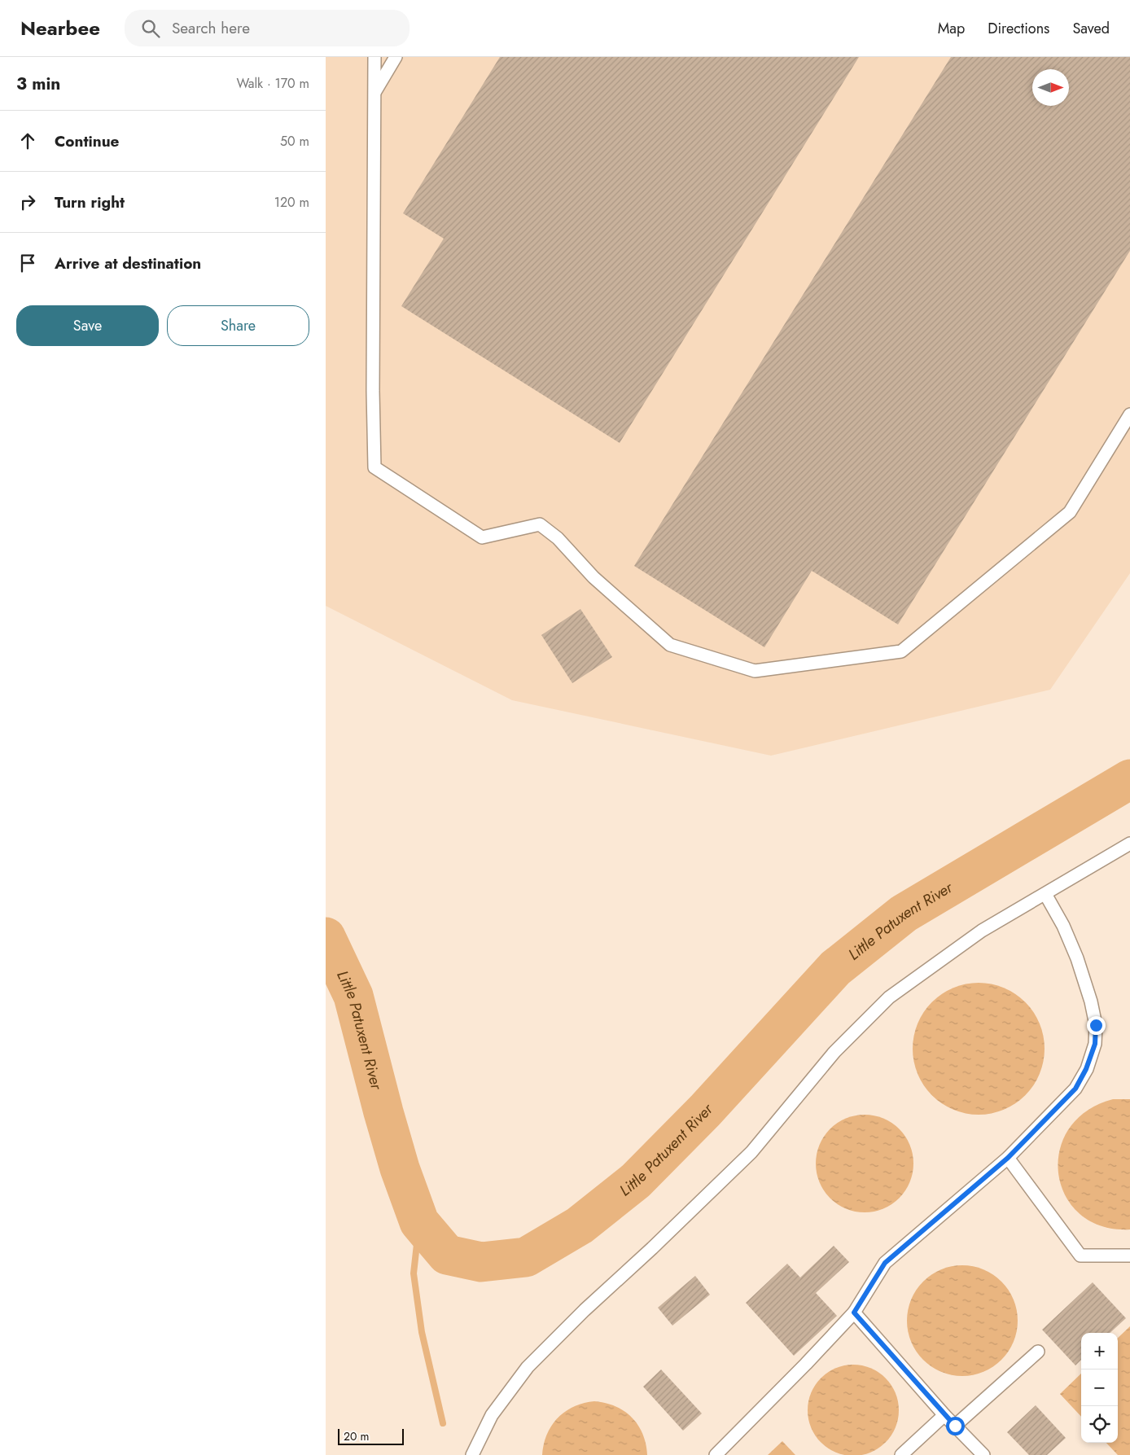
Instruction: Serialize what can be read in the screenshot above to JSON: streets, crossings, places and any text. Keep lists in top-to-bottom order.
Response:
{
  "water": ["Little Patuxent River"],
  "scale_bar": "20 m",
  "north": "right",
  "page": {
    "header": "Nearbee",
    "search": "Search here",
    "nav": ["Map", "Directions", "Saved"],
    "heading": ["3 min", "Walk · 170 m"],
    "list": [
      ["Continue", "50 m"],
      ["Turn right", "120 m"],
      "Arrive at destination"
    ],
    "buttons": ["Save", "Share"],
    "map_buttons": ["+", "−"],
    "scale": "20 m"
  }
}
